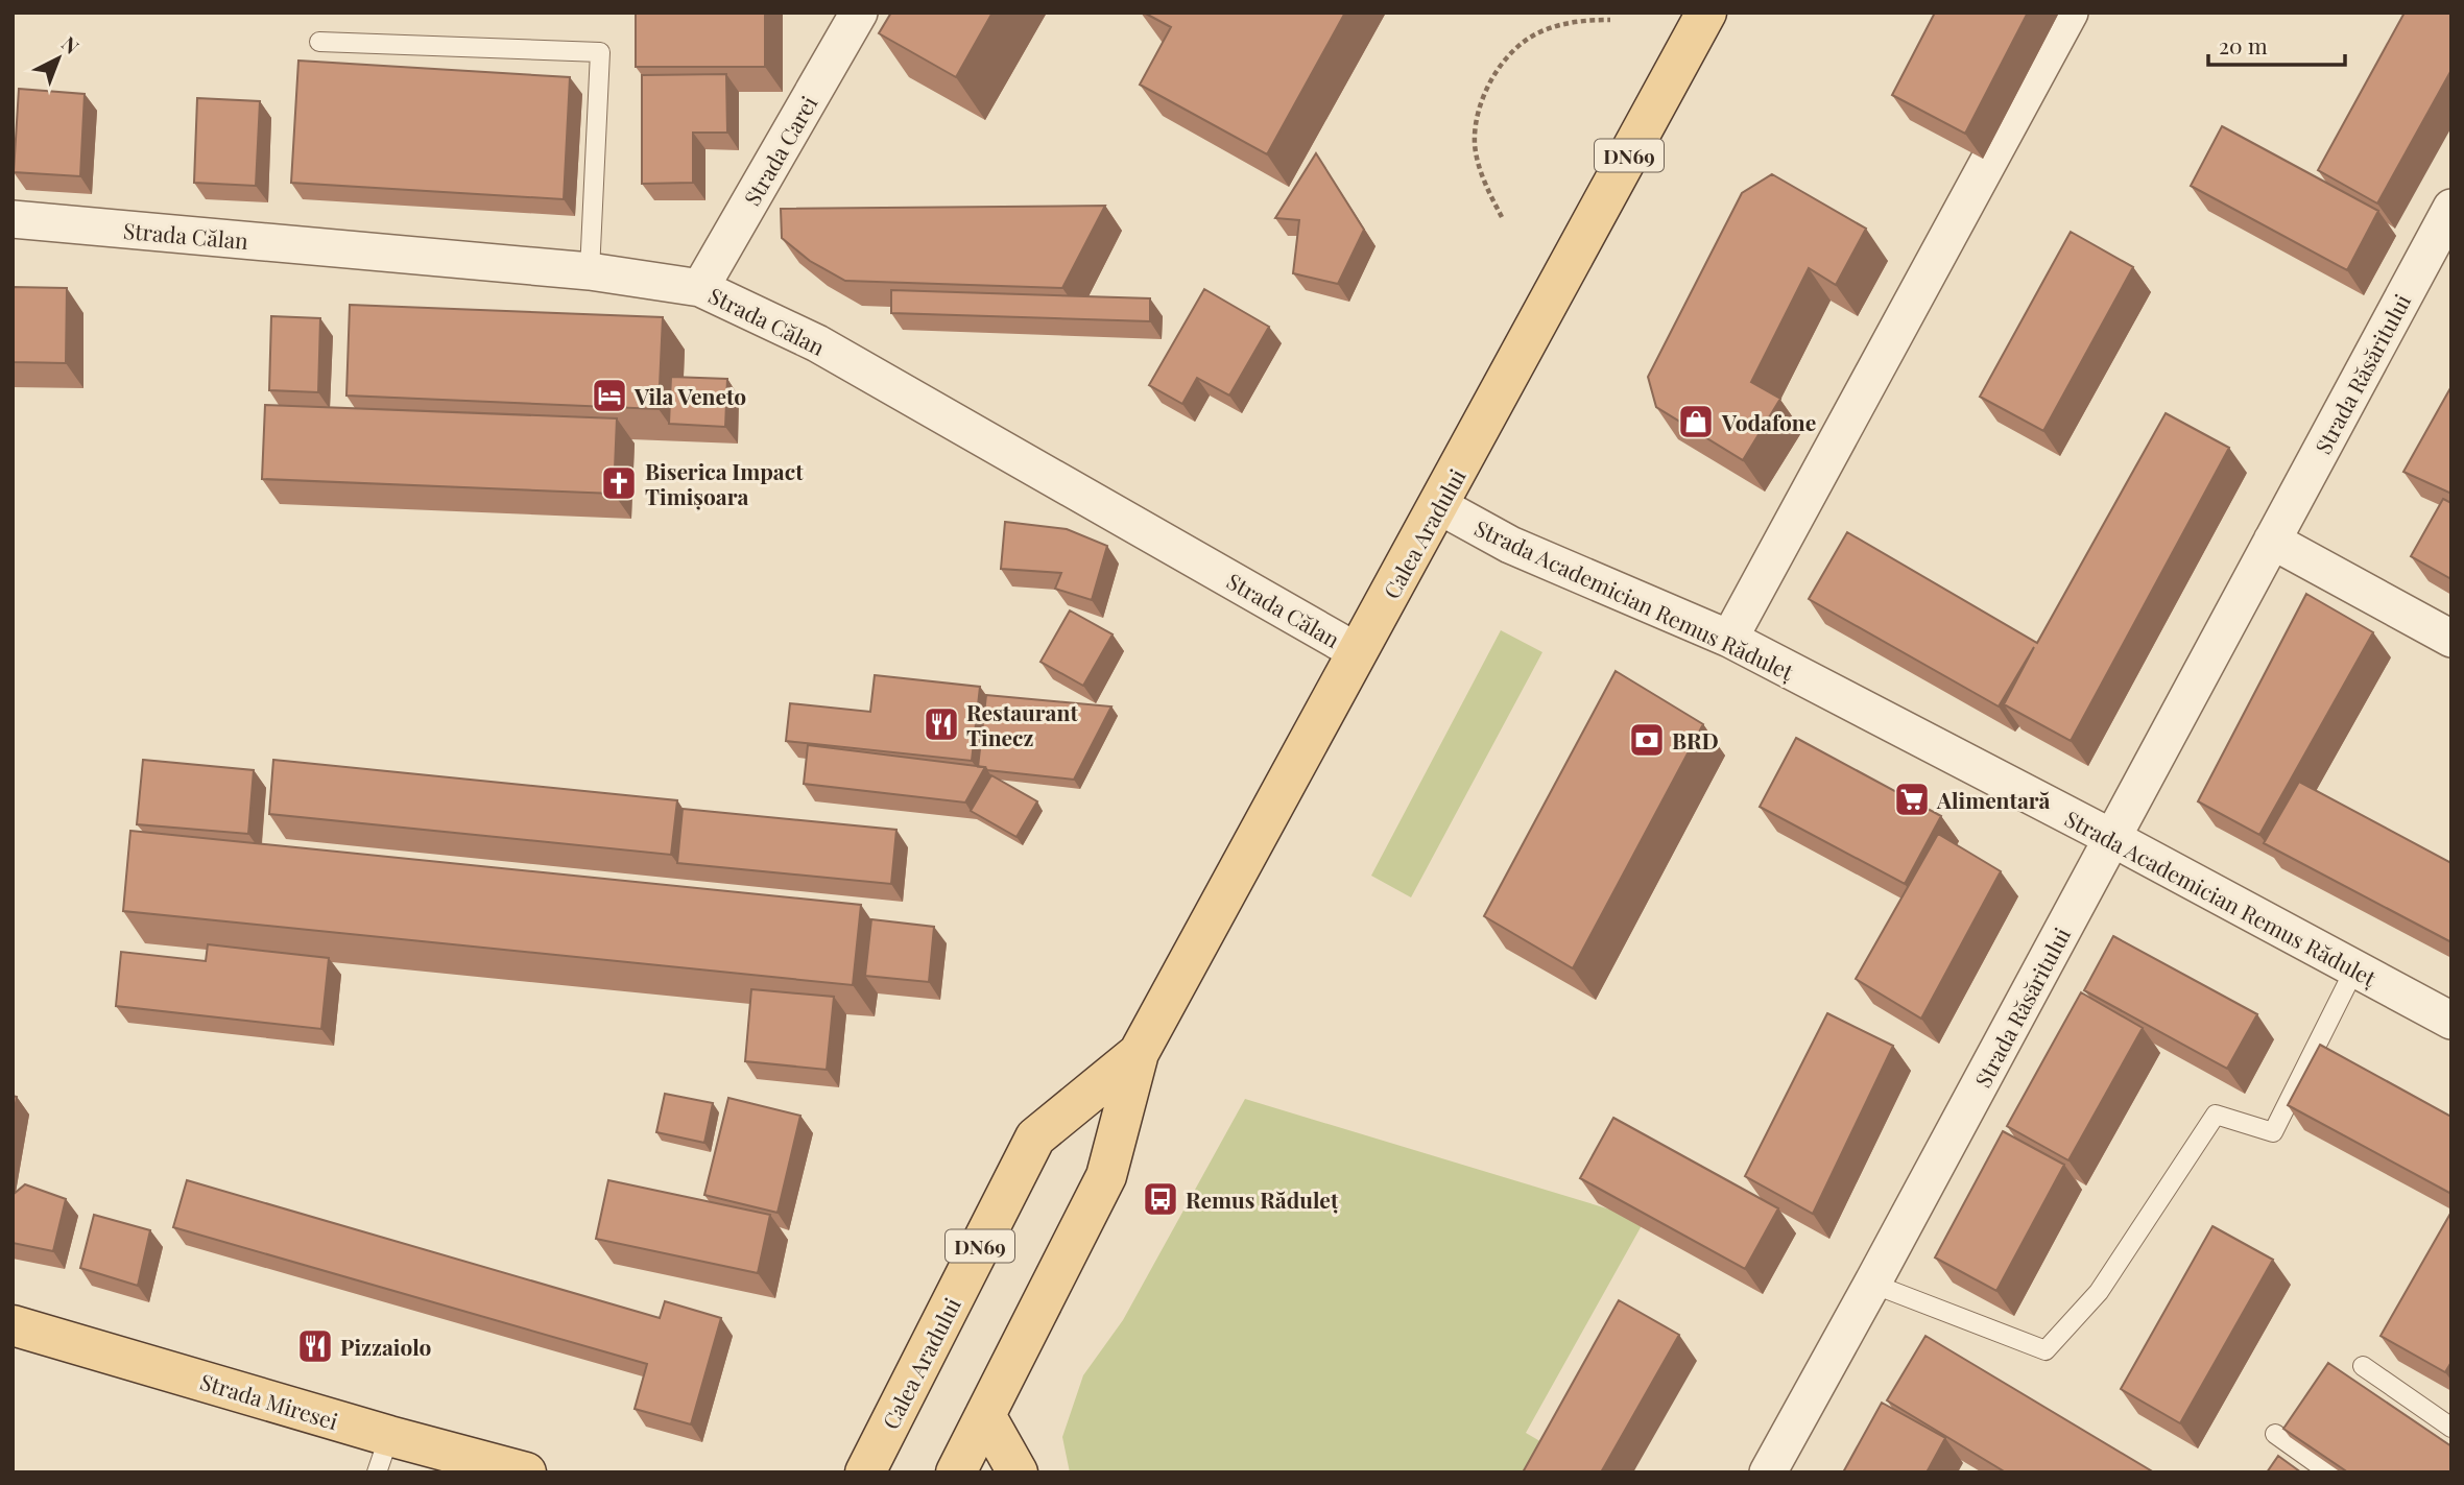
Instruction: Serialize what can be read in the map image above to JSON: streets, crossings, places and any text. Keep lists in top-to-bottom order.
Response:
{
  "streets": {
    "main road": ["DN69", "Calea Aradului", "Strada Miresei"],
    "street": [
      "Strada Carei",
      "Strada Călan",
      "Strada Răsăritului",
      "Strada Academician Remus Răduleț"
    ]
  },
  "crossings": [
    ["Strada Carei", "Strada Călan"],
    ["Strada Călan", "Calea Aradului"],
    ["Strada Răsăritului", "Strada Academician Remus Răduleț"],
    ["Calea Aradului", "Strada Academician Remus Răduleț"]
  ],
  "places": {
    "hotel": ["Vila Veneto"],
    "shop": ["Vodafone"],
    "church": ["Biserica Impact Timișoara"],
    "restaurant": ["Restaurant Tinecz", "Pizzaiolo"],
    "bank": ["BRD"],
    "supermarket": ["Alimentară"],
    "bus stop": ["Remus Răduleț"]
  },
  "scale_bar": "20 m",
  "north": "top right"
}
